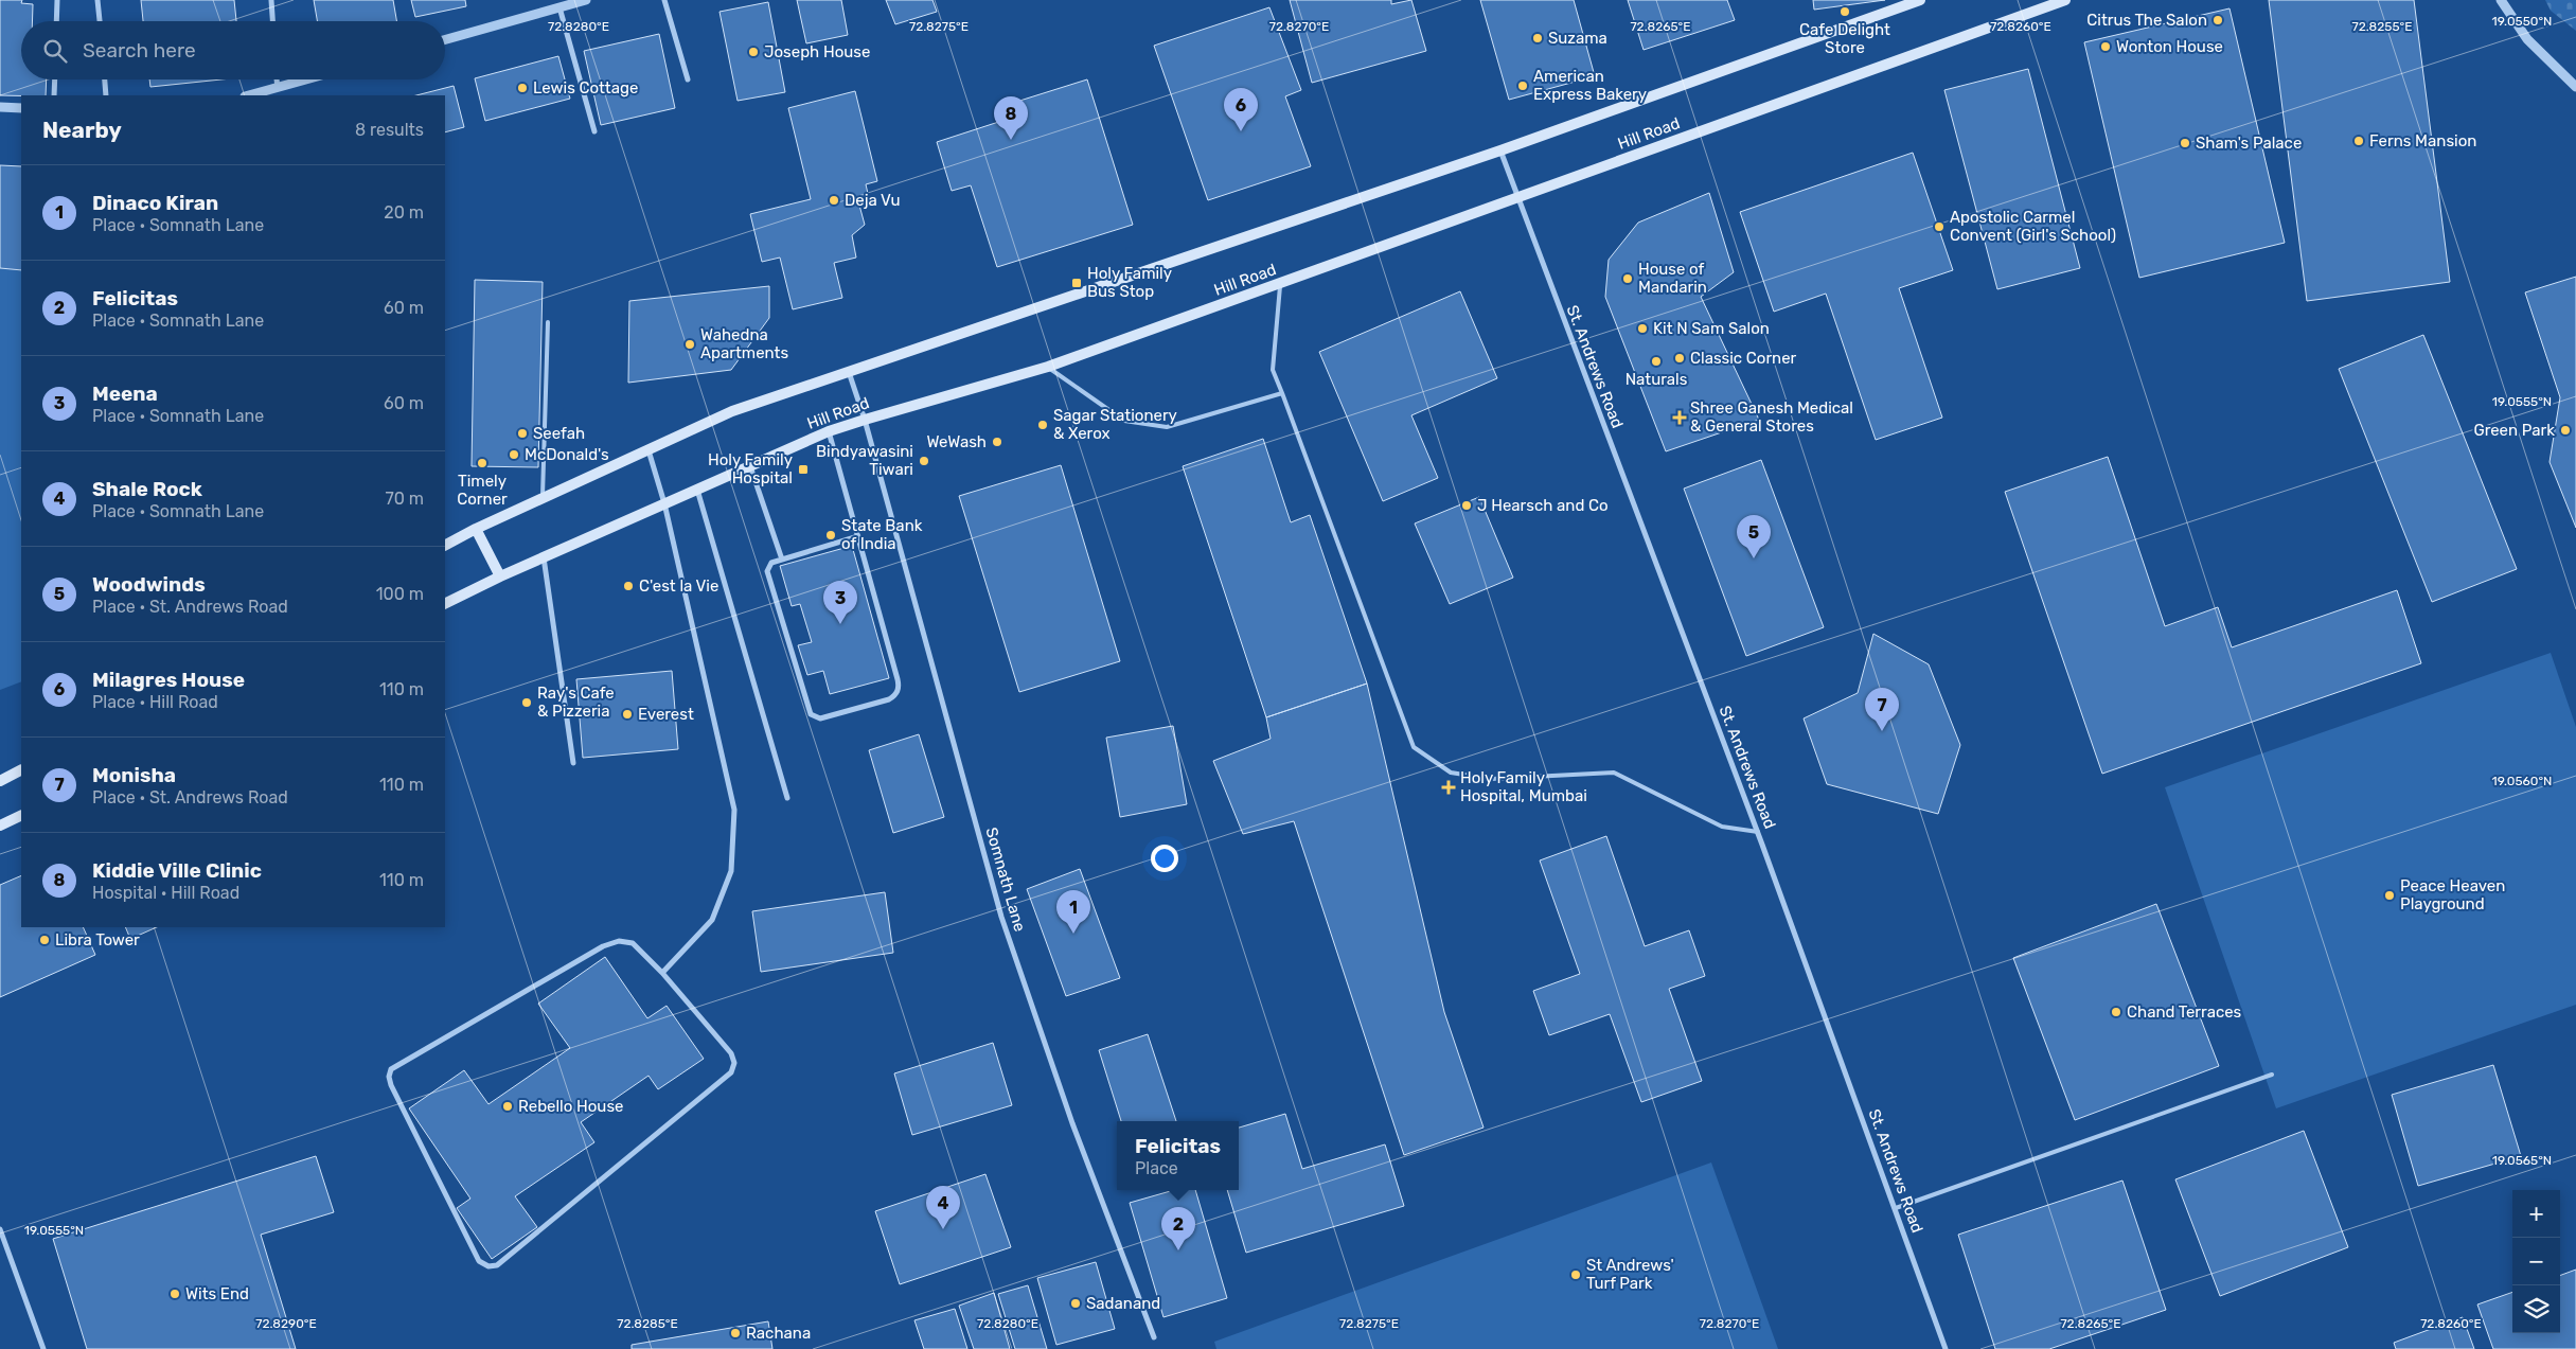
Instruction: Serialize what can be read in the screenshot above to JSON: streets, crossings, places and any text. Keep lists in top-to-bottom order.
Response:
{
  "streets": {
    "main road": ["Hill Road"],
    "street": ["St. Andrews Road", "Somnath Lane"]
  },
  "crossings": [
    ["Hill Road", "St. Andrews Road"],
    ["Hill Road", "Somnath Lane"]
  ],
  "places": {
    "other": [
      "Cafe Delight Store",
      "Citrus The Salon",
      "Suzama",
      "Wonton House",
      "Joseph House",
      "American Express Bakery",
      "Lewis Cottage",
      "Ferns Mansion",
      "Sham's Palace",
      "Deja Vu",
      "Apostolic Carmel Convent (Girl's School)",
      "House of Mandarin",
      "Kit N Sam Salon",
      "Wahedna Apartments",
      "Classic Corner",
      "Naturals",
      "Sagar Stationery & Xerox",
      "Green Park",
      "Seefah",
      "WeWash",
      "McDonald's",
      "Bindyawasini Tiwari",
      "Timely Corner",
      "J Hearsch and Co",
      "State Bank of India",
      "C'est la Vie",
      "Ray's Cafe & Pizzeria",
      "Everest",
      "Peace Heaven Playground",
      "Libra Tower",
      "Chand Terraces",
      "Rebello House",
      "St Andrews' Turf Park",
      "Wits End",
      "Sadanand",
      "Rachana"
    ],
    "transit": ["Holy Family Bus Stop", "Holy Family Hospital"],
    "health": ["Shree Ganesh Medical & General Stores", "Holy Family Hospital, Mumbai"]
  },
  "page": {
    "search": "Search here",
    "pins": [
      "6",
      "8",
      "5",
      "3",
      "7",
      "1",
      "4",
      "2"
    ],
    "heading": ["Nearby", "8 results"],
    "list": [
      {
        "mark": "1",
        "name": "Dinaco Kiran",
        "note": "Place · Somnath Lane",
        "value": "20 m"
      },
      {
        "mark": "2",
        "name": "Felicitas",
        "note": "Place · Somnath Lane",
        "value": "60 m"
      },
      {
        "mark": "3",
        "name": "Meena",
        "note": "Place · Somnath Lane",
        "value": "60 m"
      },
      {
        "mark": "4",
        "name": "Shale Rock",
        "note": "Place · Somnath Lane",
        "value": "70 m"
      },
      {
        "mark": "5",
        "name": "Woodwinds",
        "note": "Place · St. Andrews Road",
        "value": "100 m"
      },
      {
        "mark": "6",
        "name": "Milagres House",
        "note": "Place · Hill Road",
        "value": "110 m"
      },
      {
        "mark": "7",
        "name": "Monisha",
        "note": "Place · St. Andrews Road",
        "value": "110 m"
      },
      {
        "mark": "8",
        "name": "Kiddie Ville Clinic",
        "note": "Hospital · Hill Road",
        "value": "110 m"
      }
    ],
    "popup": ["Felicitas", "Place"],
    "map_buttons": ["+", "−"]
  },
  "coordinates": [
    "19.0550°N",
    "72.8280°E",
    "72.8275°E",
    "72.8270°E",
    "72.8265°E",
    "72.8260°E",
    "72.8255°E",
    "19.0555°N",
    "19.0560°N",
    "19.0565°N",
    "72.8290°E",
    "72.8285°E"
  ]
}
